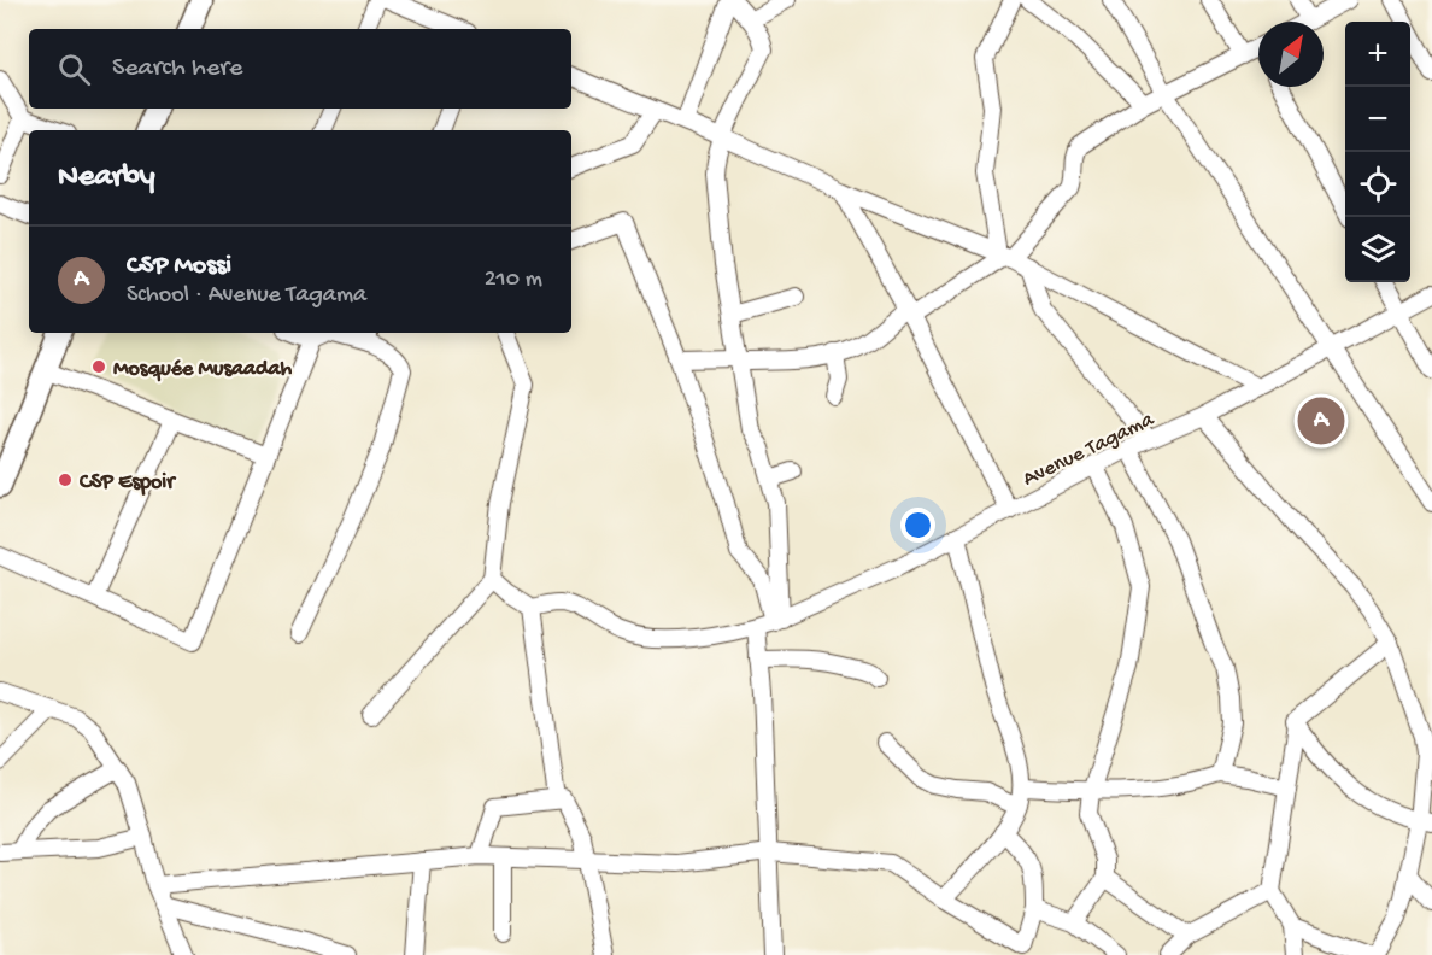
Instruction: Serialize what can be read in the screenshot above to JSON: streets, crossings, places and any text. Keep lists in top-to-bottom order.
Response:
{
  "streets": {
    "street": ["Avenue Tagama"]
  },
  "places": ["Mosquée Musaadah", "CSP Espoir"],
  "north": "top right",
  "page": {
    "map_buttons": ["+", "−"],
    "search": "Search here",
    "heading": "Nearby",
    "list": [
      {
        "mark": "A",
        "name": "CSP Mossi",
        "note": "School · Avenue Tagama",
        "value": "210 m"
      }
    ],
    "pins": "A"
  }
}
